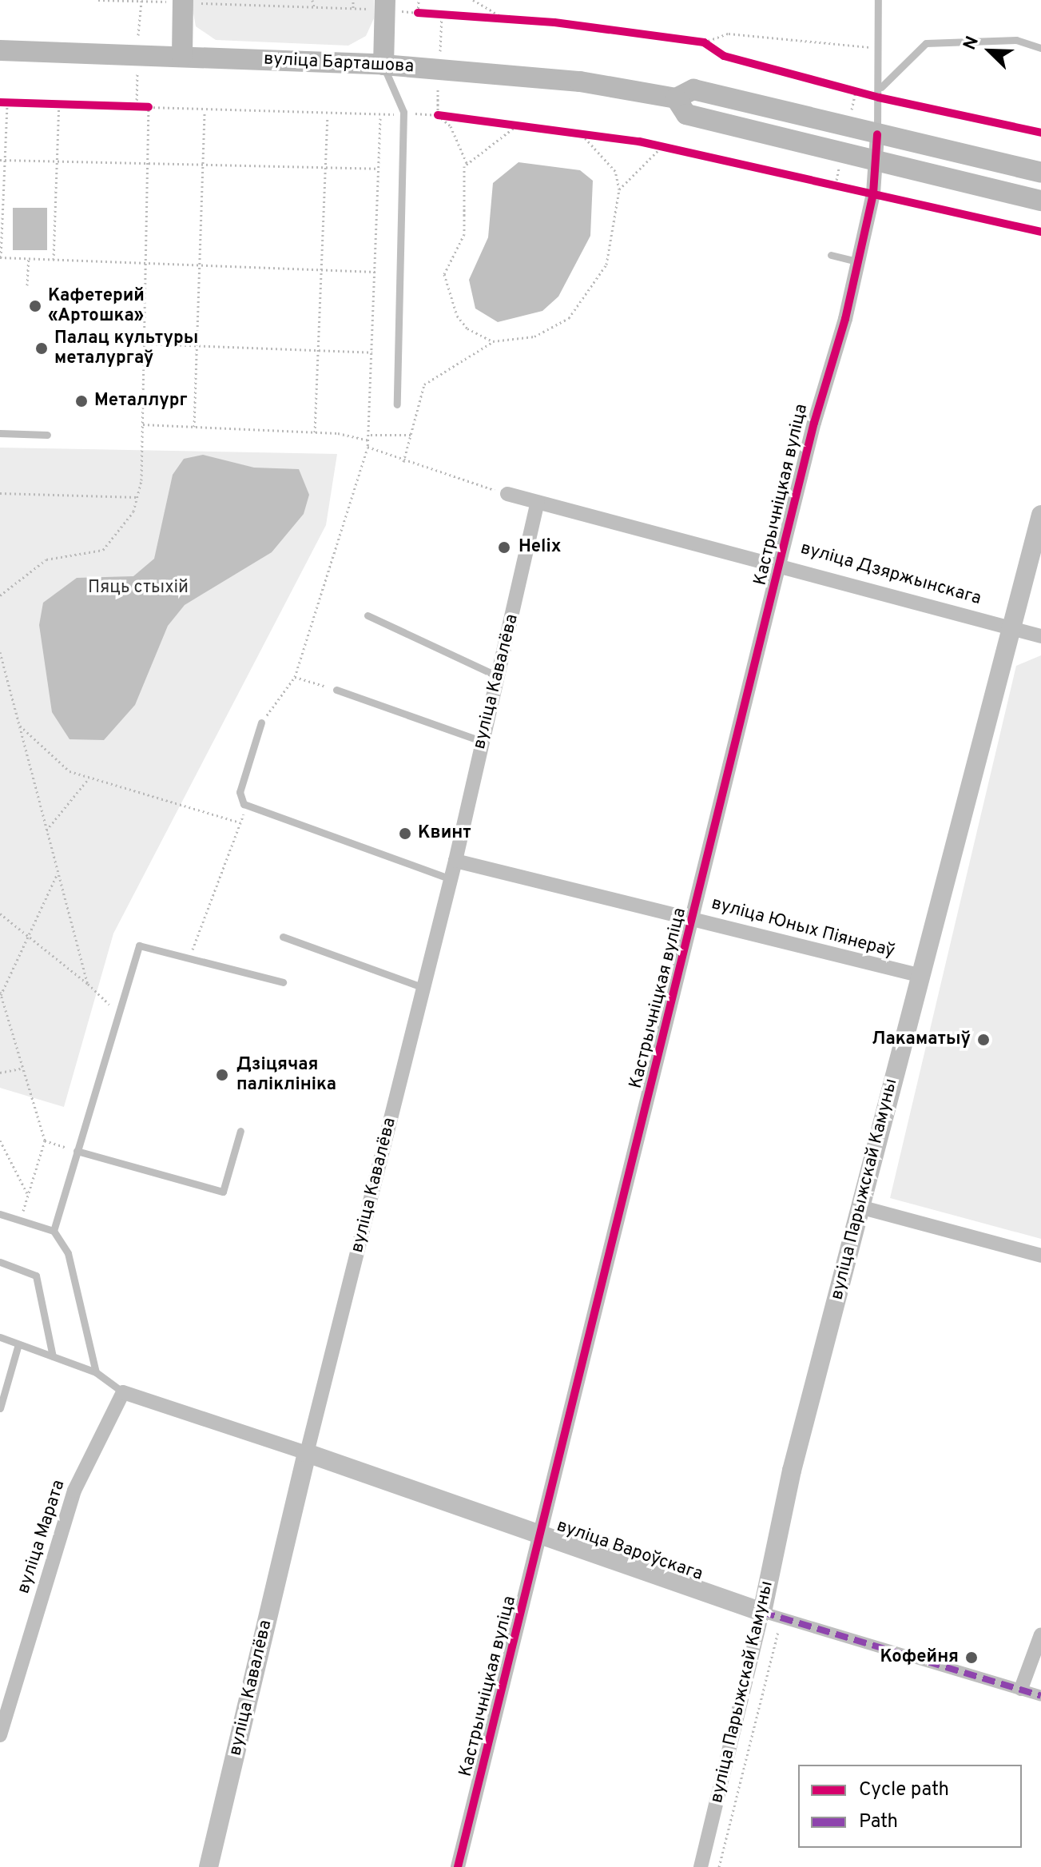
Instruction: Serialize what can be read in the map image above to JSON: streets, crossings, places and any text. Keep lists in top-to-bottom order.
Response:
{
  "streets": {
    "main road": ["вуліца Барташова"],
    "street": [
      "Кастрычніцкая вуліца",
      "вуліца Дзяржынскага",
      "вуліца Кавалёва",
      "вуліца Юных Піянераў",
      "вуліца Парыжскай Камуны",
      "вуліца Марата",
      "вуліца Вароўскага"
    ]
  },
  "crossings": [
    ["вуліца Барташова", "Кастрычніцкая вуліца"],
    ["Кастрычніцкая вуліца", "вуліца Дзяржынскага"],
    ["Кастрычніцкая вуліца", "вуліца Юных Піянераў"],
    ["Кастрычніцкая вуліца", "вуліца Вароўскага"],
    ["вуліца Дзяржынскага", "вуліца Кавалёва"],
    ["вуліца Дзяржынскага", "вуліца Парыжскай Камуны"],
    ["вуліца Кавалёва", "вуліца Юных Піянераў"],
    ["вуліца Кавалёва", "вуліца Вароўскага"],
    ["вуліца Юных Піянераў", "вуліца Парыжскай Камуны"],
    ["вуліца Парыжскай Камуны", "вуліца Вароўскага"],
    ["вуліца Марата", "вуліца Вароўскага"]
  ],
  "parks": ["Пяць стыхій"],
  "places": [
    "Кафетерий «Артошка»",
    "Палац культуры металургаў",
    "Металлург",
    "Helix",
    "Квинт",
    "Лакаматыў",
    "Дзіцячая паліклініка",
    "Кофейня"
  ],
  "legend": ["Cycle path", "Path"],
  "north": "top left"
}
